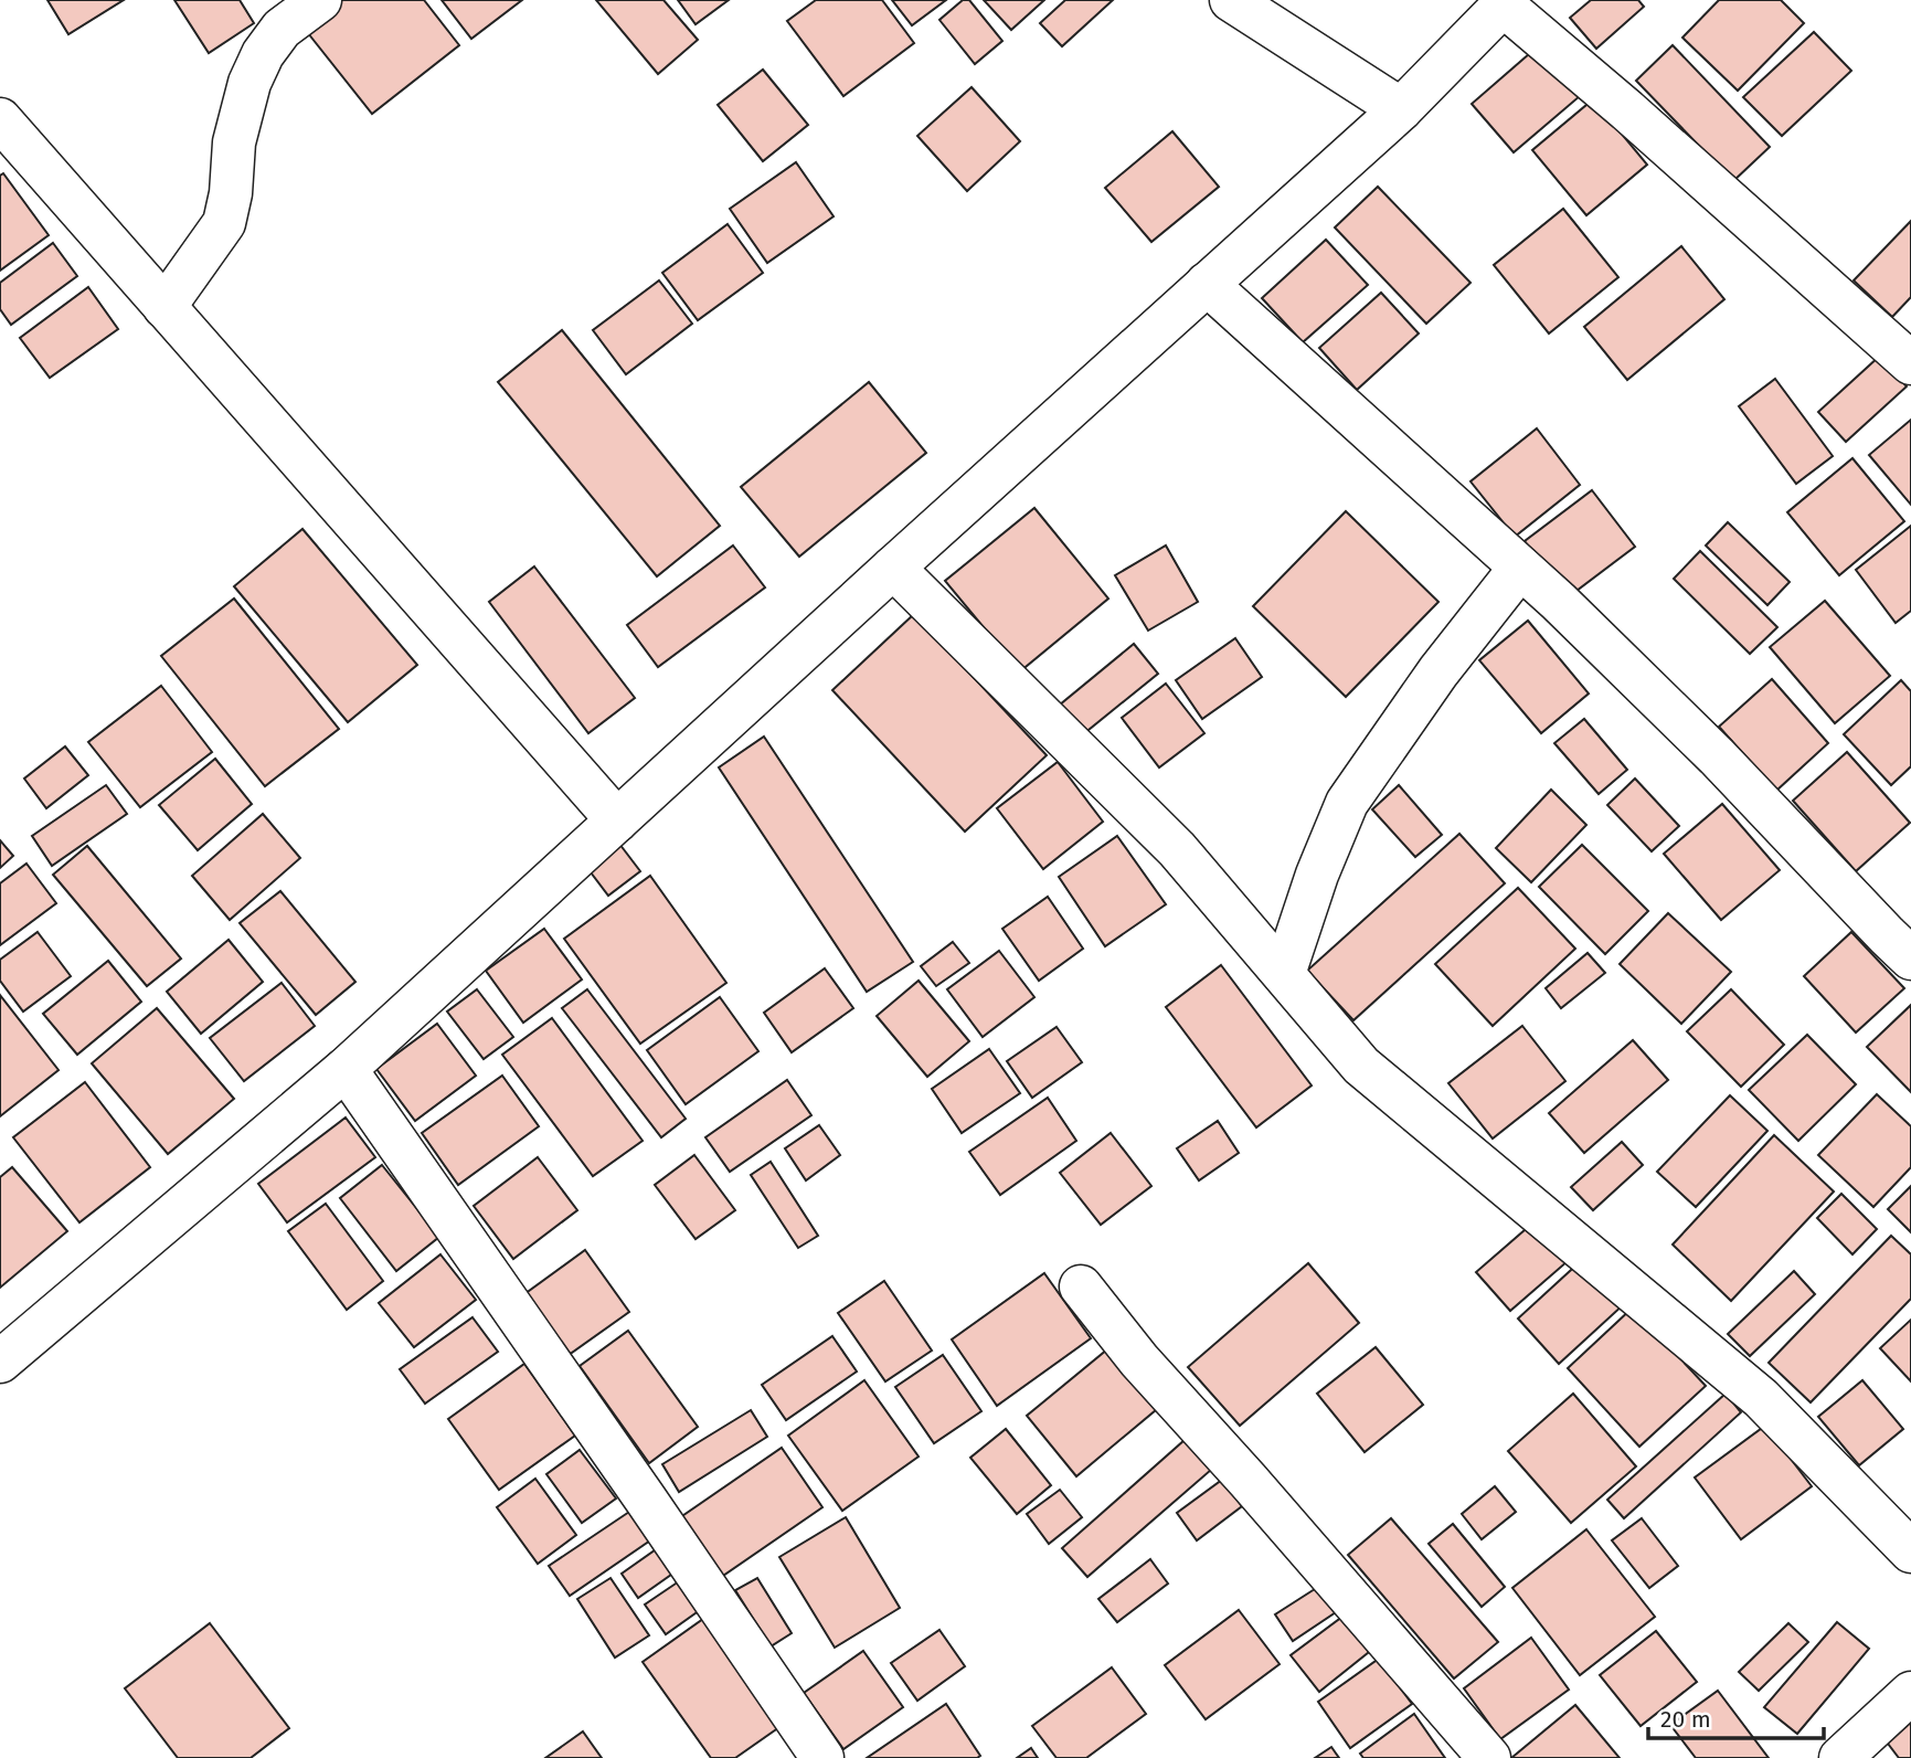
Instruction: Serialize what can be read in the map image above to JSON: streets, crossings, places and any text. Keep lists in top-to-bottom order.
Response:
{
  "scale_bar": "20 m"
}
